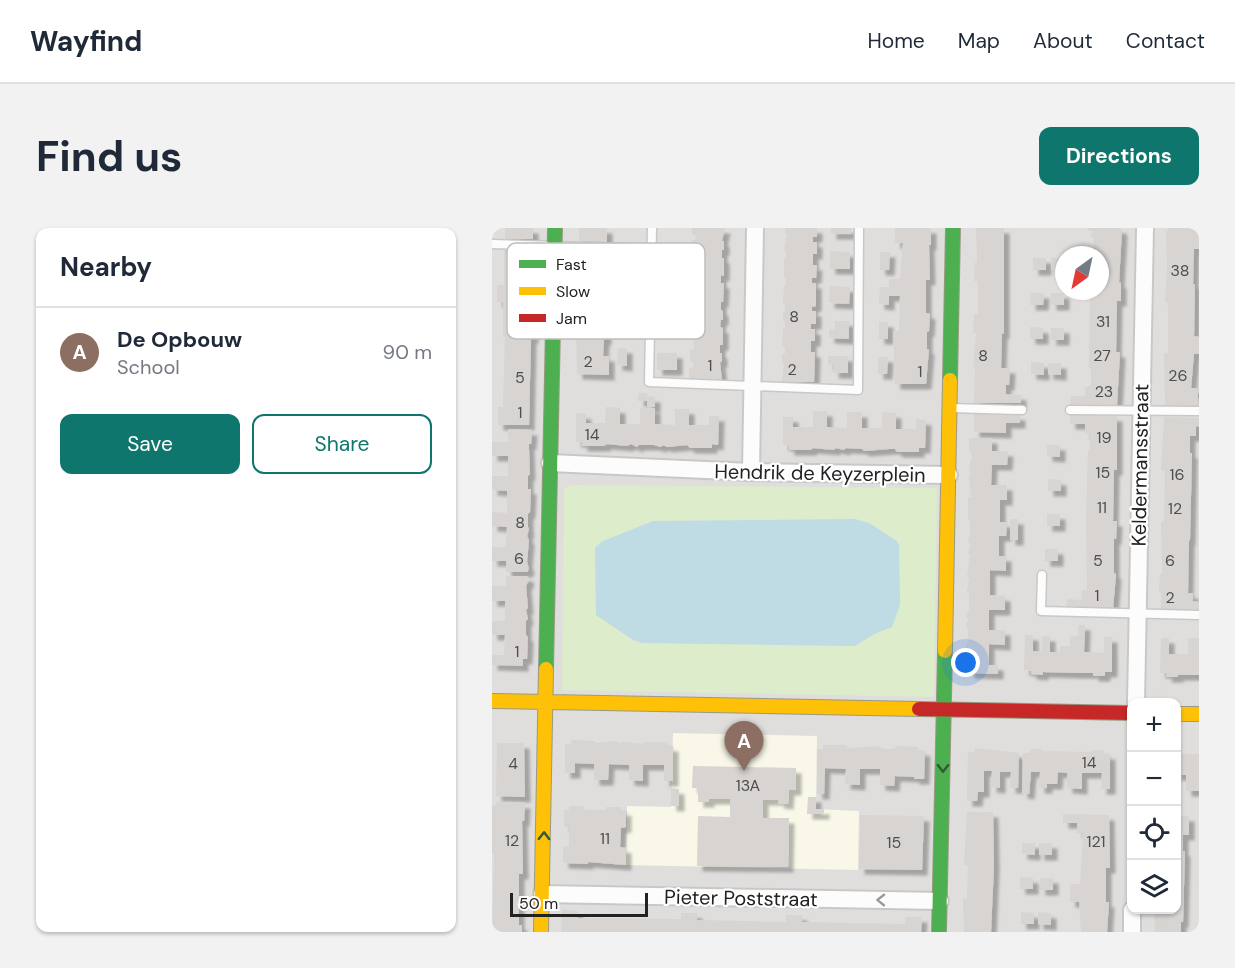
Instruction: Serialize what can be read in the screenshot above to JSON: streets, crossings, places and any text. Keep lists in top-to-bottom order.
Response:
{
  "streets": {
    "street": ["Keldermansstraat", "Hendrik de Keyzerplein", "Pieter Poststraat"]
  },
  "crossings": [
    ["Hendrik de Keyzerplein", "Pieter Poststraat"]
  ],
  "one_way": ["Pieter Poststraat"],
  "house_numbers": [
    "38",
    "8",
    "31",
    "8",
    "27",
    "2",
    "1",
    "2",
    "1",
    "26",
    "5",
    "23",
    "1",
    "14",
    "19",
    "15",
    "16",
    "11",
    "12",
    "8",
    "6",
    "5",
    "6",
    "1",
    "2",
    "1",
    "14",
    "4",
    "13A",
    "11",
    "12",
    "121",
    "15"
  ],
  "legend": ["Fast", "Slow", "Jam"],
  "scale_bar": "50 m",
  "north": "bottom left",
  "page": {
    "header": "Wayfind",
    "nav": [
      "Home",
      "Map",
      "About",
      "Contact"
    ],
    "buttons": [
      "Directions",
      ["Save", "Share"]
    ],
    "title": "Find us",
    "heading": "Nearby",
    "list": [
      {
        "mark": "A",
        "name": "De Opbouw",
        "note": "School",
        "value": "90 m"
      }
    ],
    "map_buttons": ["+", "−"],
    "pins": "A",
    "scale": "50 m"
  }
}
